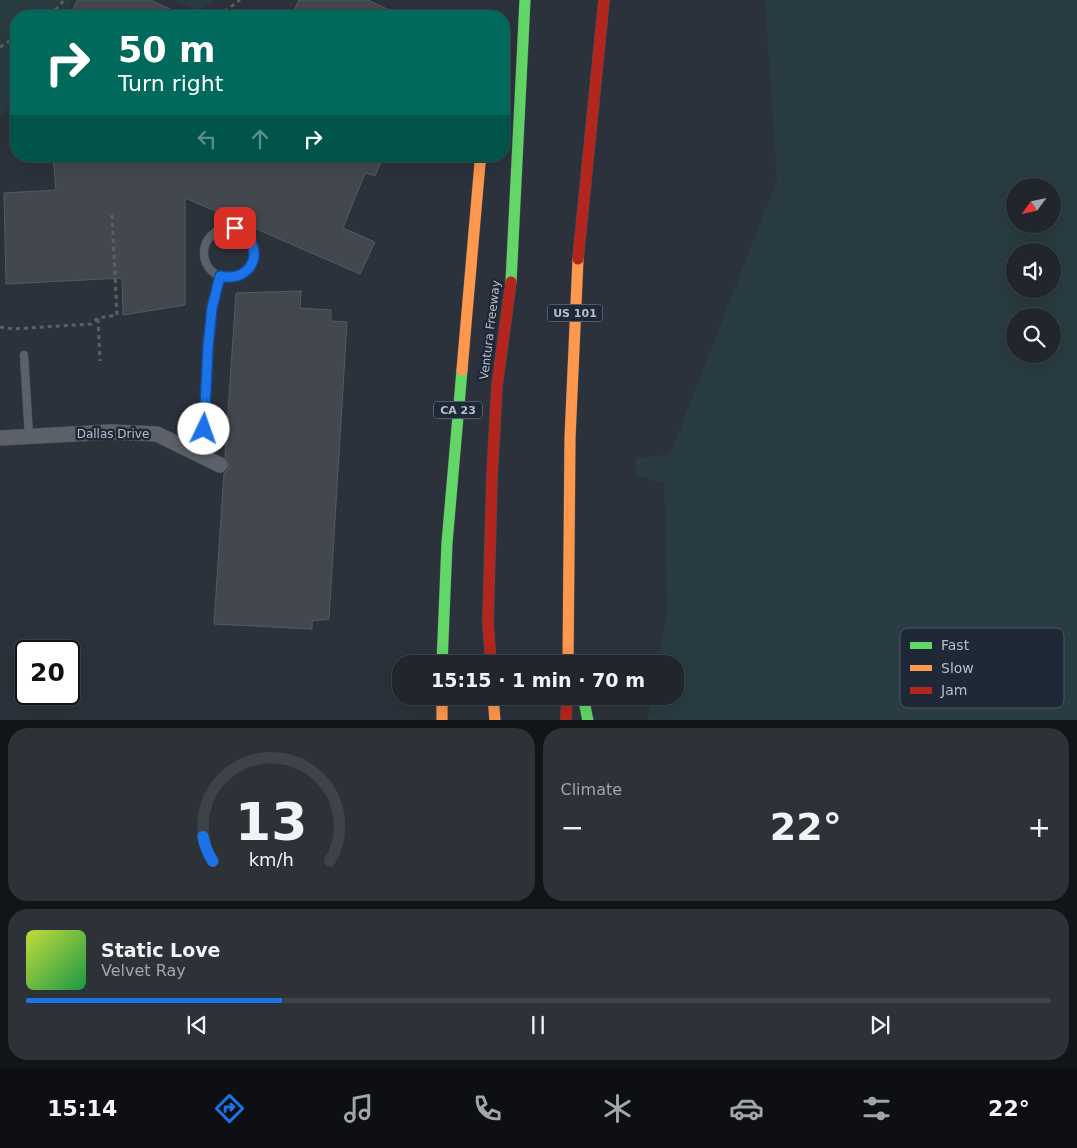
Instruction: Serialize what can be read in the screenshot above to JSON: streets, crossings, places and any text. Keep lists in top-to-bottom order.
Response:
{
  "streets": {
    "highway": ["US 101", "Ventura Freeway", "CA 23"],
    "street": ["Dallas Drive"]
  },
  "legend": ["Fast", "Slow", "Jam"],
  "north": "bottom left",
  "page": {
    "turn": ["50 m", "Turn right"],
    "limit": "20",
    "trip": "15:15 · 1 min · 70 m",
    "tile": "Climate",
    "heat": ["−", "22°", "+"],
    "song": ["Static Love", "Velvet Ray"],
    "tabs": ["15:14", "22°"],
    "gauge": ["13", "km/h"]
  }
}
